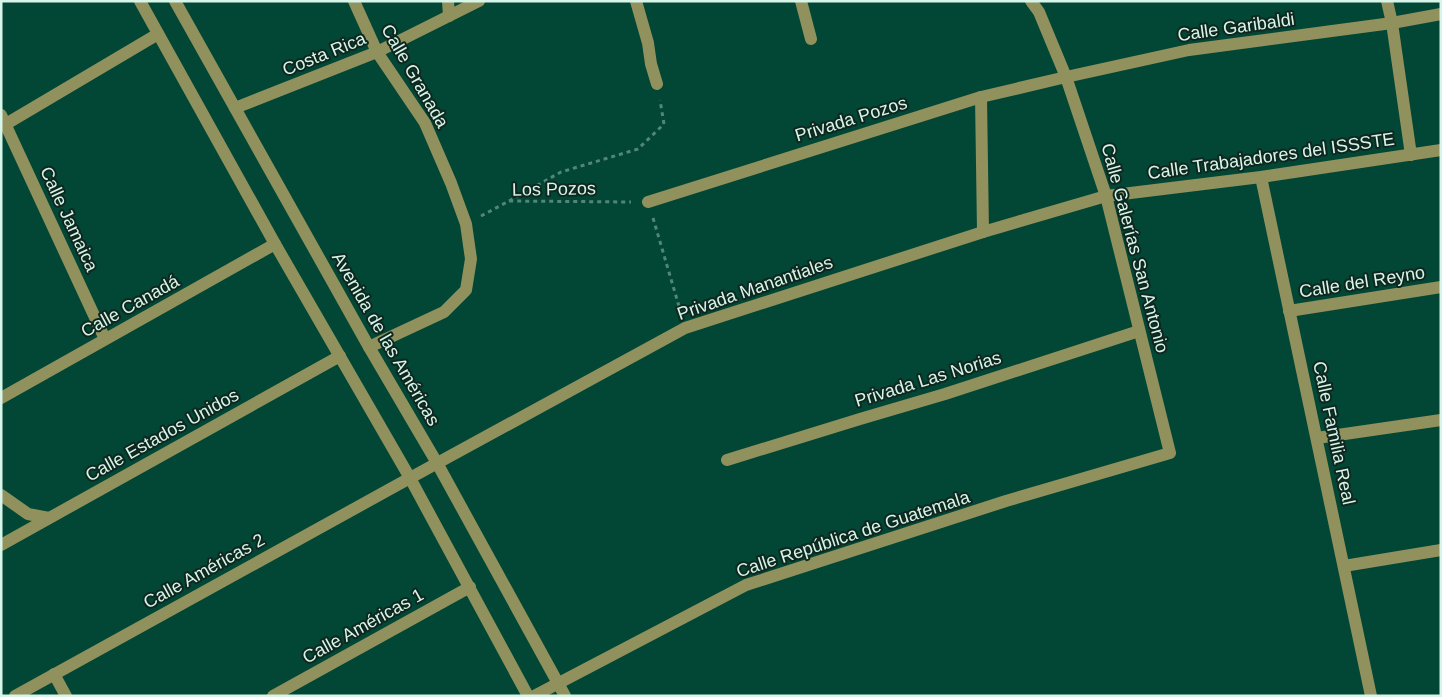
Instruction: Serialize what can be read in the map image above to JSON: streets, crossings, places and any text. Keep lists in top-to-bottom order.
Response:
{
  "streets": {
    "street": [
      "Calle Garibaldi",
      "Costa Rica",
      "Calle Granada",
      "Privada Pozos",
      "Calle Trabajadores del ISSSTE",
      "Calle Jamaica",
      "Calle Galerías San Antonio",
      "Calle del Reyno",
      "Privada Manantiales",
      "Calle Canadá",
      "Avenida de las Américas",
      "Privada Las Norias",
      "Calle Familia Real",
      "Calle Estados Unidos",
      "Calle República de Guatemala",
      "Calle Américas 2",
      "Calle Américas 1"
    ],
    "path": ["Los Pozos"]
  },
  "crossings": [
    ["Calle Garibaldi", "Privada Pozos"],
    ["Calle Garibaldi", "Calle Galerías San Antonio"],
    ["Costa Rica", "Calle Granada"],
    ["Costa Rica", "Avenida de las Américas"],
    ["Calle Granada", "Los Pozos"],
    ["Calle Granada", "Avenida de las Américas"],
    ["Privada Pozos", "Los Pozos"],
    ["Privada Pozos", "Calle Galerías San Antonio"],
    ["Calle Trabajadores del ISSSTE", "Calle Galerías San Antonio"],
    ["Calle Trabajadores del ISSSTE", "Privada Manantiales"],
    ["Calle Trabajadores del ISSSTE", "Calle Familia Real"],
    ["Calle Jamaica", "Calle Canadá"],
    ["Calle Galerías San Antonio", "Privada Manantiales"],
    ["Calle Galerías San Antonio", "Privada Las Norias"],
    ["Calle Galerías San Antonio", "Calle República de Guatemala"],
    ["Calle del Reyno", "Calle Familia Real"],
    ["Privada Manantiales", "Avenida de las Américas"],
    ["Privada Manantiales", "Calle Américas 2"],
    ["Avenida de las Américas", "Calle República de Guatemala"]
  ]
}
